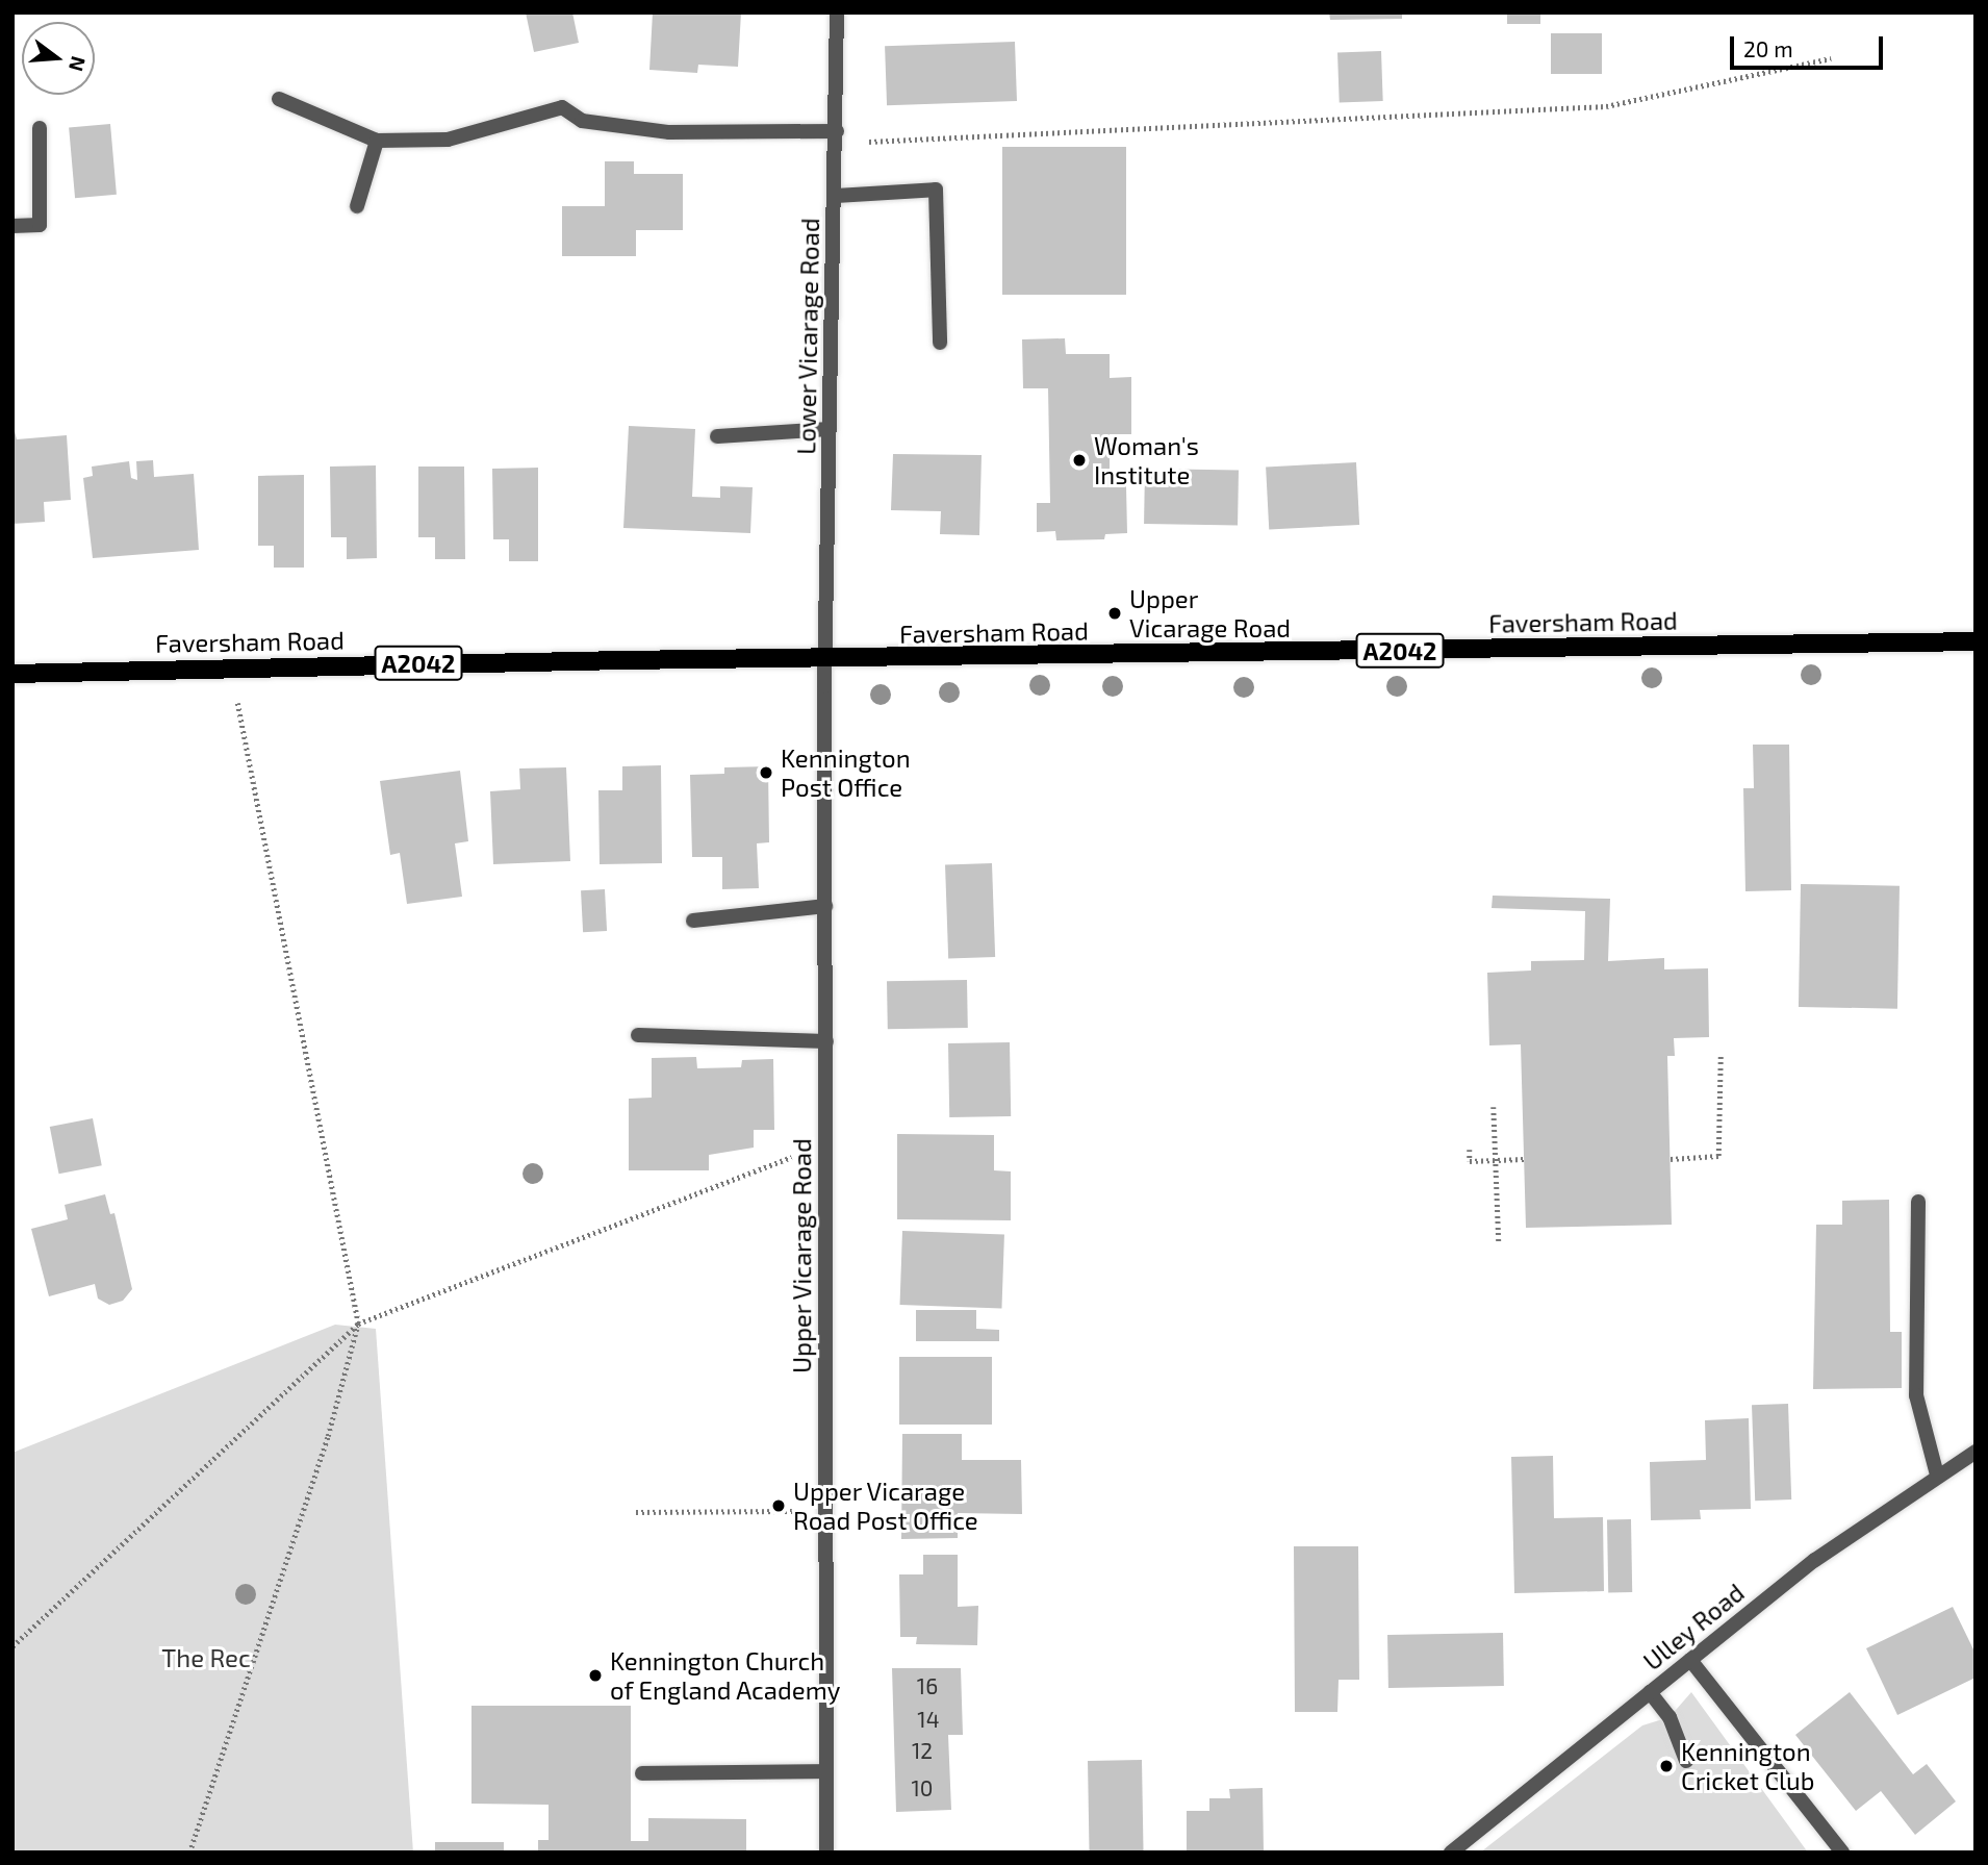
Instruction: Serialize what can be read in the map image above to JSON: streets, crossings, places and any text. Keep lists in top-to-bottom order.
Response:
{
  "streets": {
    "main road": ["Faversham Road", "A2042"],
    "street": ["Lower Vicarage Road", "Upper Vicarage Road", "Ulley Road"]
  },
  "crossings": [
    ["Lower Vicarage Road", "Faversham Road"],
    ["Lower Vicarage Road", "Upper Vicarage Road"],
    ["Faversham Road", "Upper Vicarage Road"]
  ],
  "parks": ["The Rec"],
  "places": [
    "Woman's Institute",
    "Upper Vicarage Road",
    "Kennington Post Office",
    "Upper Vicarage Road Post Office",
    "Kennington Church of England Academy",
    "Kennington Cricket Club"
  ],
  "house_numbers": [
    "16",
    "14",
    "12",
    "10"
  ],
  "scale_bar": "20 m",
  "north": "right"
}
